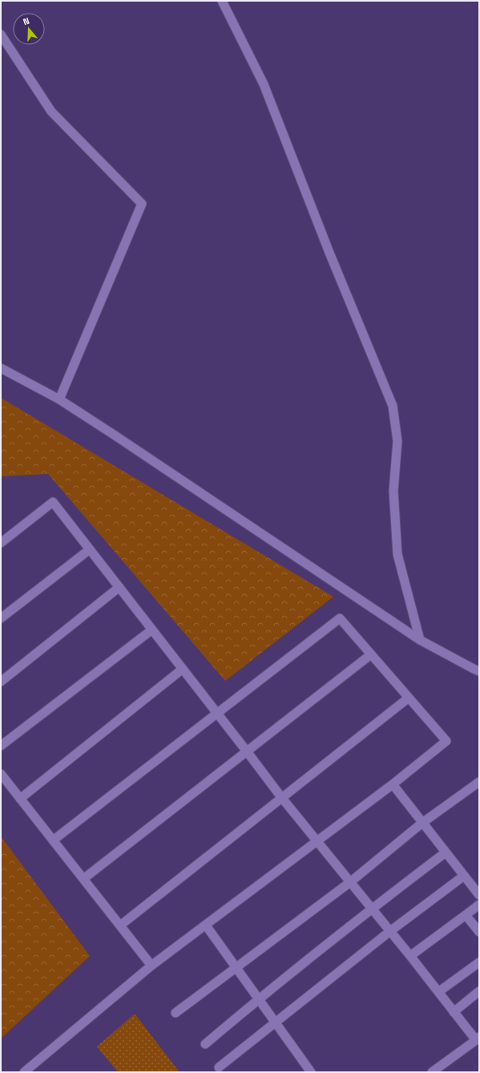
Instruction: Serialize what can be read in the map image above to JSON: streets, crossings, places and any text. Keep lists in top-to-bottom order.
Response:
{
  "north": "top"
}
